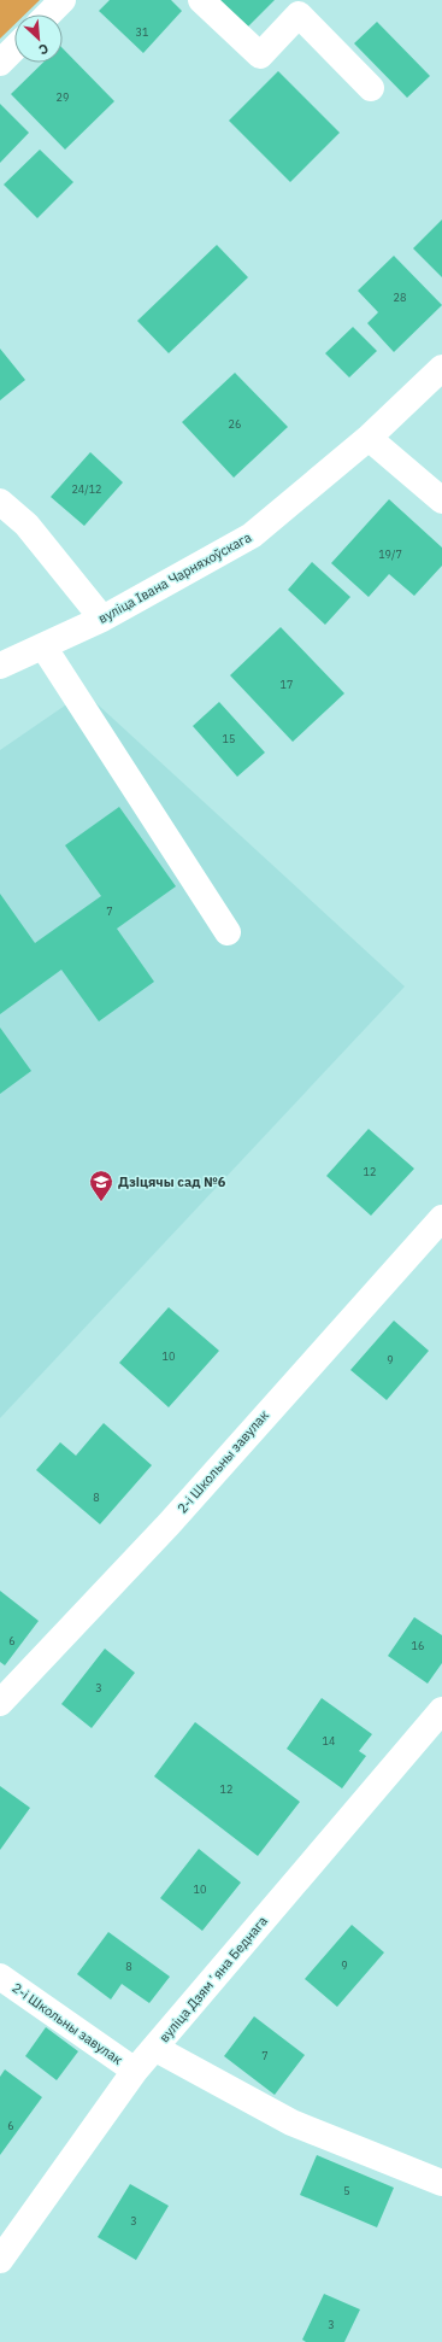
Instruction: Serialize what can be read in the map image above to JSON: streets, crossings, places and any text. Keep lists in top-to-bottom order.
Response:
{
  "streets": {
    "street": ["вуліца Івана Чарняхоўскага", "2-і Школьны завулак", "вуліца Дзямʼяна Беднага"]
  },
  "crossings": [
    ["2-і Школьны завулак", "вуліца Дзямʼяна Беднага"]
  ],
  "places": {
    "school or university": ["Дзіцячы сад №6"]
  },
  "house_numbers": [
    "31",
    "29",
    "28",
    "26",
    "24/12",
    "19/7",
    "17",
    "15",
    "7",
    "12",
    "10",
    "9",
    "8",
    "6",
    "16",
    "3",
    "14",
    "12",
    "10",
    "9",
    "8",
    "7",
    "6",
    "5",
    "3",
    "3"
  ],
  "north": "bottom right"
}
